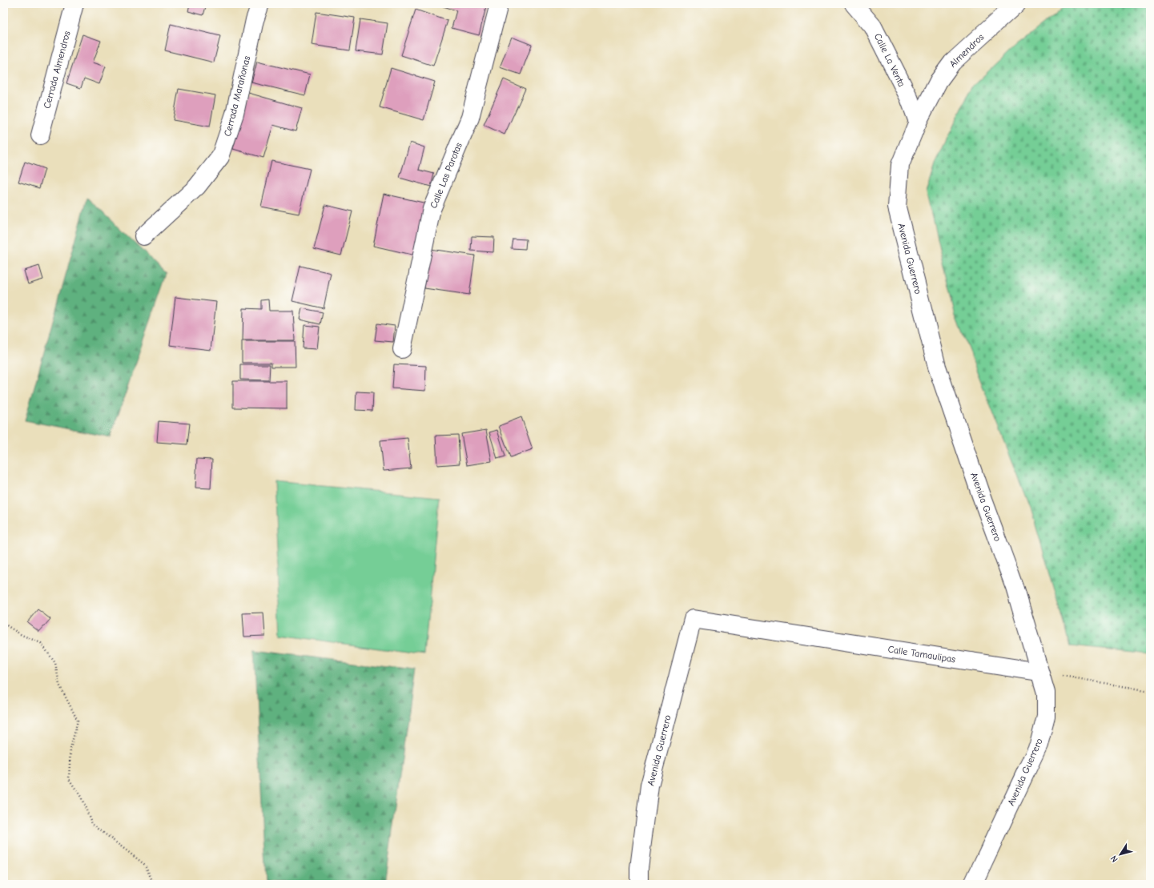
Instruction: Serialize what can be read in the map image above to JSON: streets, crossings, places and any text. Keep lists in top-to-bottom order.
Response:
{
  "streets": {
    "street": [
      "Almendros",
      "Calle La Venta",
      "Cerrada Almendros",
      "Cerrada Marañonas",
      "Calle Las Parotas",
      "Avenida Guerrero",
      "Calle Tamaulipas"
    ]
  },
  "crossings": [
    ["Almendros", "Calle La Venta"],
    ["Almendros", "Avenida Guerrero"],
    ["Calle La Venta", "Avenida Guerrero"],
    ["Avenida Guerrero", "Calle Tamaulipas"]
  ],
  "north": "bottom left"
}
